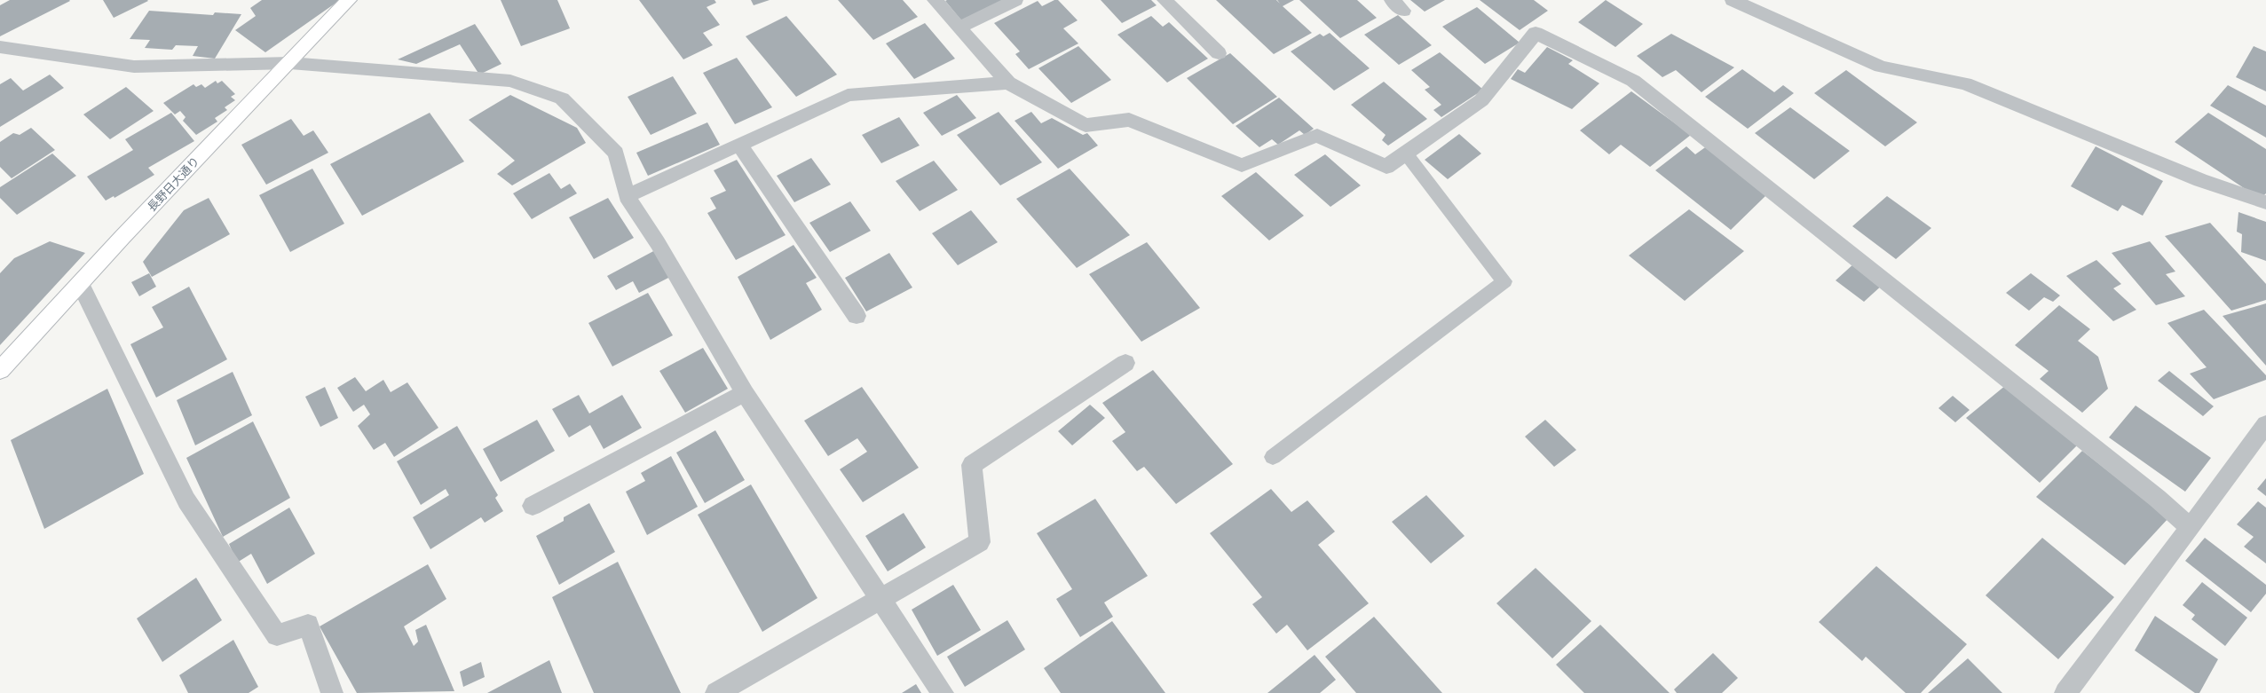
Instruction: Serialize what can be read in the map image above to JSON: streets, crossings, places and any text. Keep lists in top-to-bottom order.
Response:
{
  "streets": {
    "street": ["長野日大通り"]
  }
}
